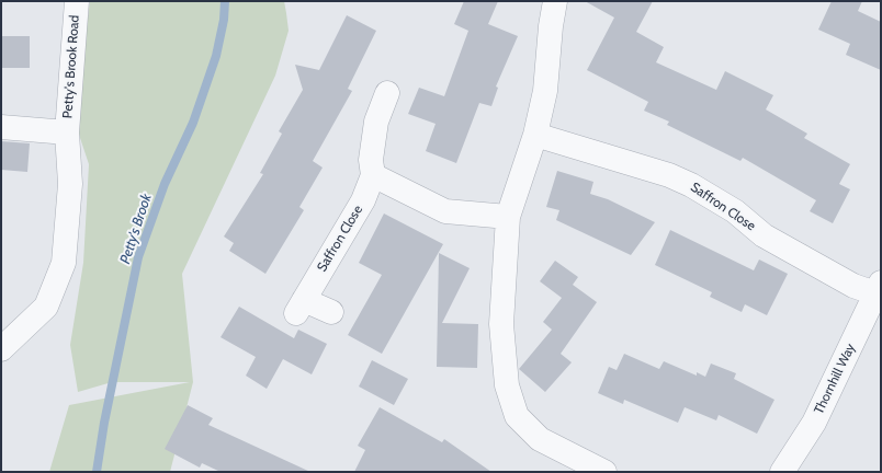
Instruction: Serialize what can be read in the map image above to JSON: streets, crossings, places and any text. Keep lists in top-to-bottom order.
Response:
{
  "streets": {
    "street": ["Petty's Brook Road", "Saffron Close", "Thornhill Way"]
  },
  "crossings": [
    ["Saffron Close", "Thornhill Way"]
  ],
  "water": ["Petty's Brook"]
}
